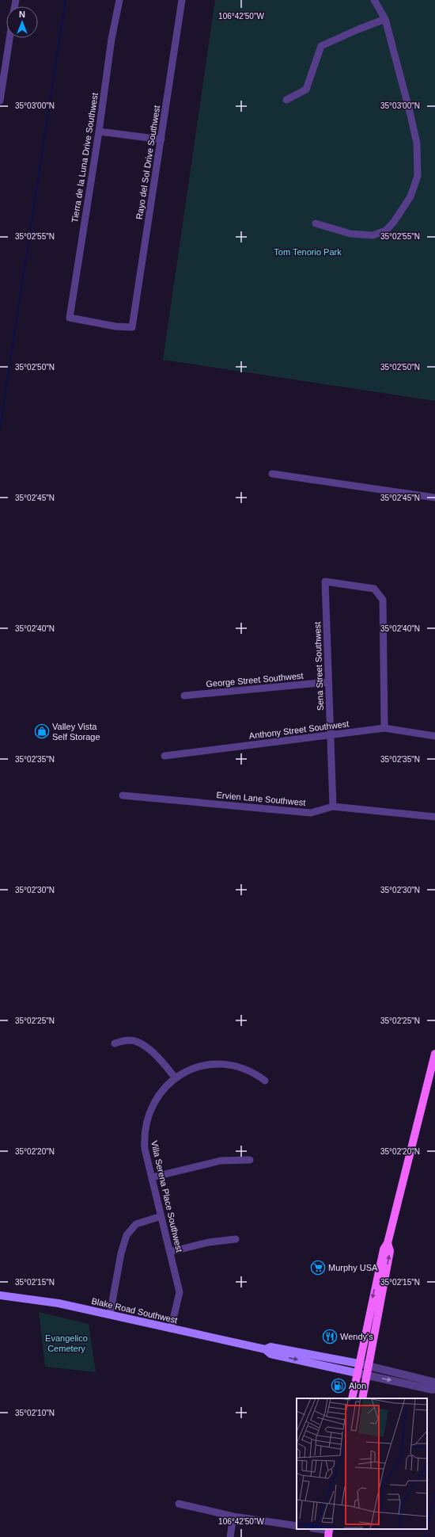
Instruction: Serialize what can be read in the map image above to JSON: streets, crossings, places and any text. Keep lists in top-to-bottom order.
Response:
{
  "streets": {
    "main road": ["Blake Road Southwest"],
    "street": [
      "Tierra de la Luna Drive Southwest",
      "Rayo del Sol Drive Southwest",
      "Sena Street Southwest",
      "George Street Southwest",
      "Anthony Street Southwest",
      "Ervien Lane Southwest",
      "Villa Serena Place Southwest"
    ]
  },
  "crossings": [
    ["Tierra de la Luna Drive Southwest", "Rayo del Sol Drive Southwest"],
    ["Sena Street Southwest", "George Street Southwest"],
    ["Sena Street Southwest", "Anthony Street Southwest"],
    ["Sena Street Southwest", "Ervien Lane Southwest"],
    ["Villa Serena Place Southwest", "Blake Road Southwest"]
  ],
  "parks": ["Tom Tenorio Park", "Evangelico Cemetery"],
  "places": {
    "shop": ["Valley Vista Self Storage"],
    "supermarket": ["Murphy USA"],
    "restaurant": ["Wendy's"],
    "fuel station": ["Alon"]
  },
  "north": "top",
  "coordinates": [
    "106°42'50\"W",
    "35°03'00\"N",
    "35°02'55\"N",
    "35°02'50\"N",
    "35°02'45\"N",
    "35°02'40\"N",
    "35°02'35\"N",
    "35°02'30\"N",
    "35°02'25\"N",
    "35°02'20\"N",
    "35°02'15\"N",
    "35°02'10\"N"
  ]
}
